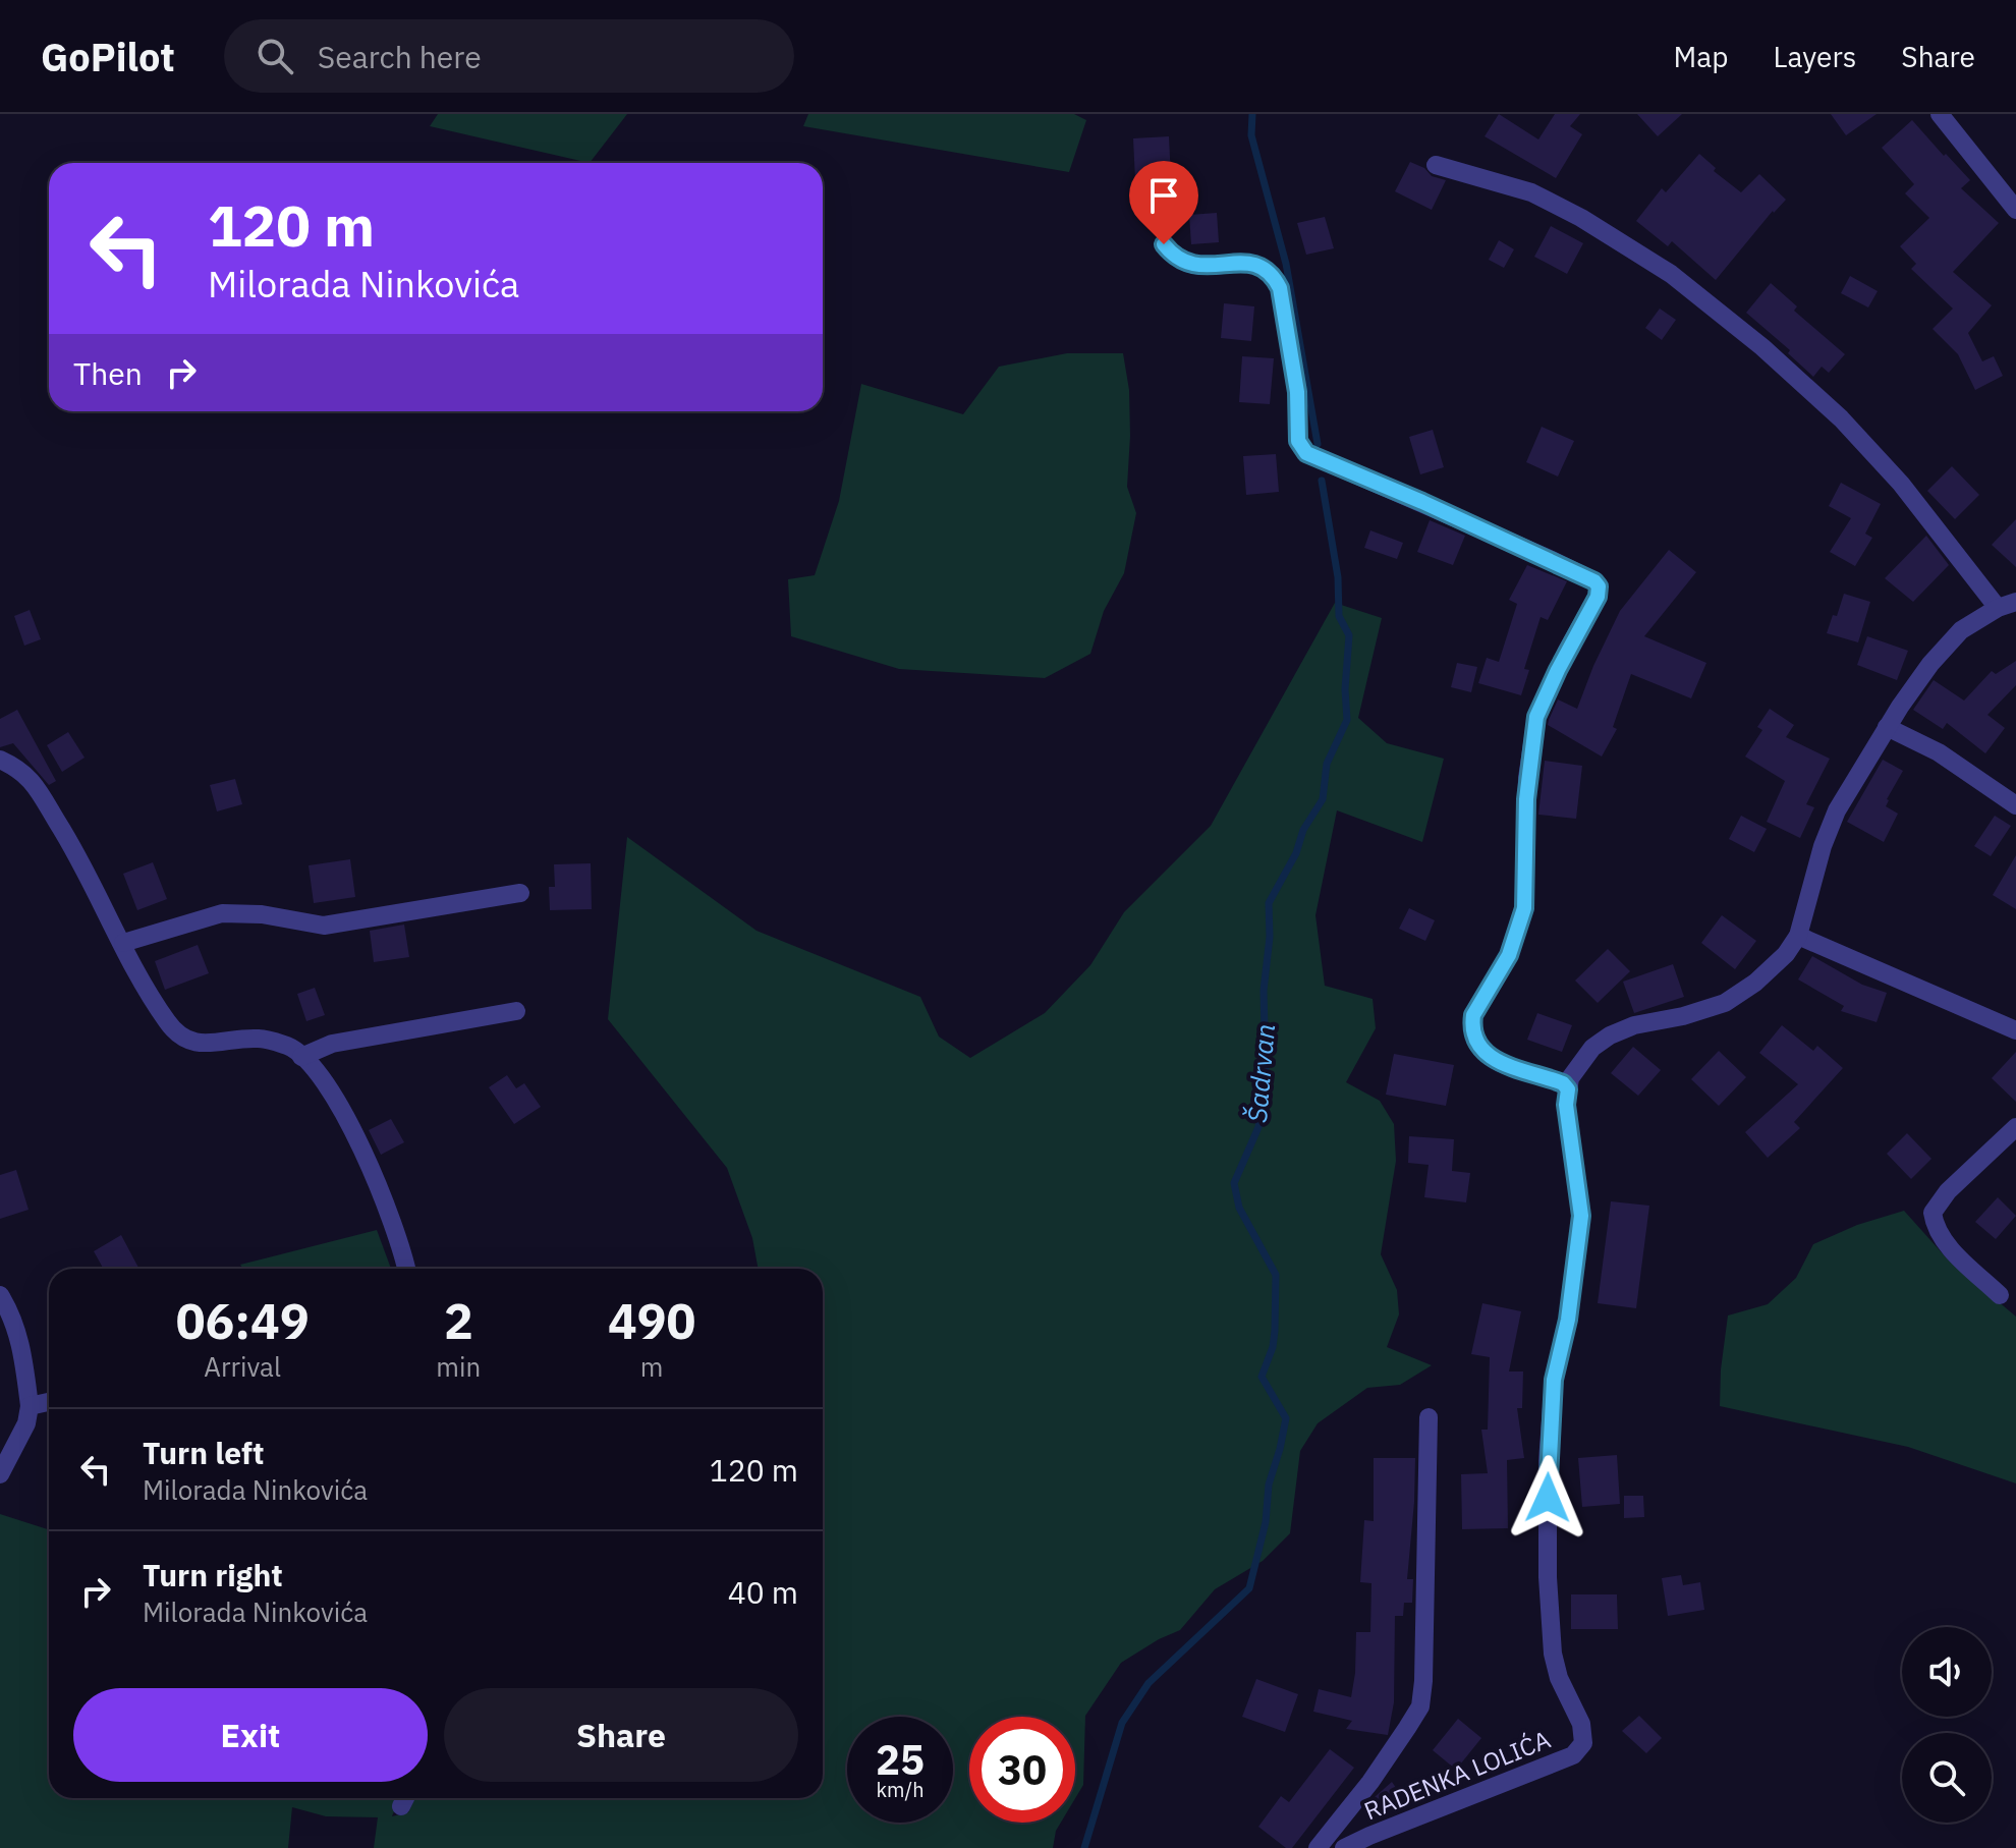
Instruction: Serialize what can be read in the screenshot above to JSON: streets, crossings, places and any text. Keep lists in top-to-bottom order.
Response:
{
  "streets": {
    "street": ["RADENKA LOLIĆA"]
  },
  "water": ["Šadrvan"],
  "page": {
    "header": "GoPilot",
    "search": "Search here",
    "nav": ["Map", "Layers", "Share"],
    "turn": ["120 m", "Milorada Ninkovića"],
    "then": "Then",
    "eta": [
      "06:49",
      "Arrival",
      "2",
      "min",
      "490",
      "m"
    ],
    "list": [
      {
        "name": "Turn left",
        "note": "Milorada Ninkovića",
        "value": "120 m"
      },
      {
        "name": "Turn right",
        "note": "Milorada Ninkovića",
        "value": "40 m"
      }
    ],
    "buttons": ["Exit", "Share"],
    "speed": "25 km/h",
    "limit": "30"
  }
}
